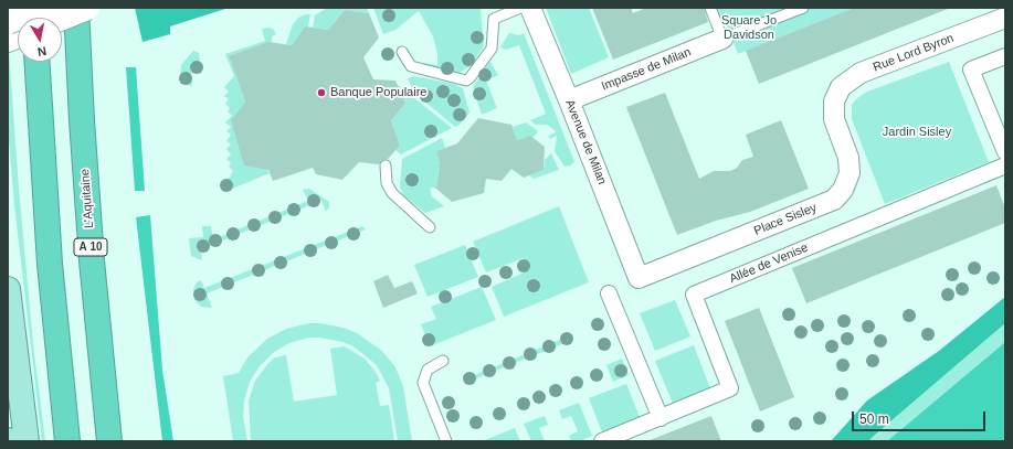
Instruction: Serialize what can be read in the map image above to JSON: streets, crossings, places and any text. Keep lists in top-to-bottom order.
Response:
{
  "streets": {
    "highway": ["L'Aquitaine", "A 10"],
    "street": [
      "Rue Lord Byron",
      "Impasse de Milan",
      "Avenue de Milan",
      "Place Sisley",
      "Allée de Venise"
    ]
  },
  "crossings": [
    ["Rue Lord Byron", "Place Sisley"],
    ["Impasse de Milan", "Avenue de Milan"],
    ["Avenue de Milan", "Place Sisley"]
  ],
  "parks": ["Square Jo Davidson", "Jardin Sisley"],
  "places": ["Banque Populaire"],
  "scale_bar": "50 m",
  "north": "bottom"
}
